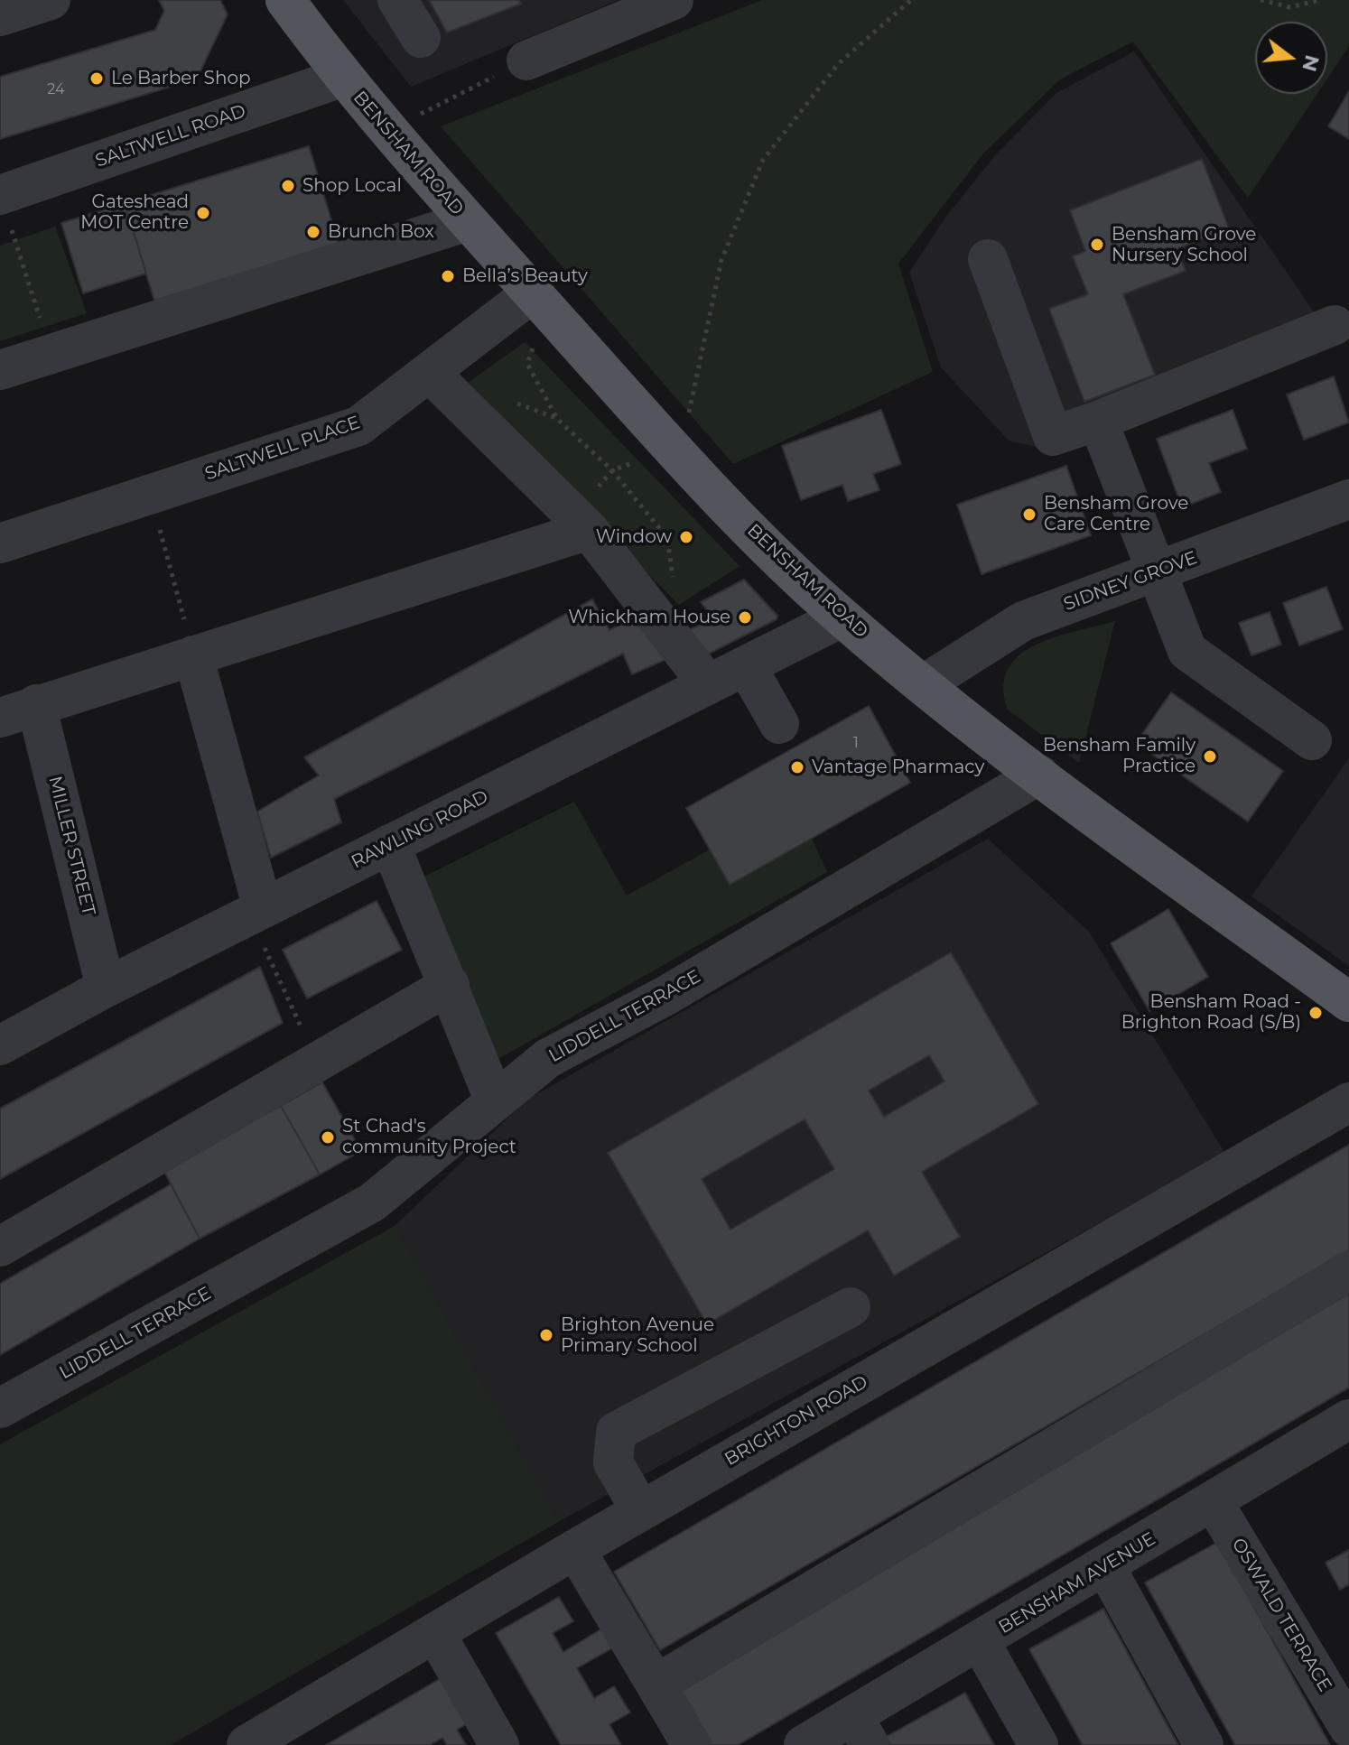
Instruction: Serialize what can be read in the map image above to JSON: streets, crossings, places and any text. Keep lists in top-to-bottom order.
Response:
{
  "streets": {
    "main road": ["BENSHAM ROAD"],
    "street": [
      "SALTWELL ROAD",
      "SALTWELL PLACE",
      "SIDNEY GROVE",
      "RAWLING ROAD",
      "MILLER STREET",
      "LIDDELL TERRACE",
      "BRIGHTON ROAD",
      "BENSHAM AVENUE",
      "OSWALD TERRACE"
    ]
  },
  "crossings": [
    ["SALTWELL ROAD", "BENSHAM ROAD"],
    ["BENSHAM ROAD", "SALTWELL PLACE"],
    ["BENSHAM ROAD", "SIDNEY GROVE"],
    ["BENSHAM ROAD", "RAWLING ROAD"],
    ["BENSHAM ROAD", "LIDDELL TERRACE"],
    ["RAWLING ROAD", "MILLER STREET"],
    ["BENSHAM AVENUE", "OSWALD TERRACE"]
  ],
  "places": [
    "Le Barber Shop",
    "Shop Local",
    "Gateshead MOT Centre",
    "Brunch Box",
    "Bensham Grove Nursery School",
    "Bella’s Beauty",
    "Bensham Grove Care Centre",
    "Window",
    "Whickham House",
    "Bensham Family Practice",
    "Vantage Pharmacy",
    "Bensham Road - Brighton Road (S/B)",
    "St Chad's community Project",
    "Brighton Avenue Primary School"
  ],
  "house_numbers": ["24", "1"],
  "north": "right"
}
